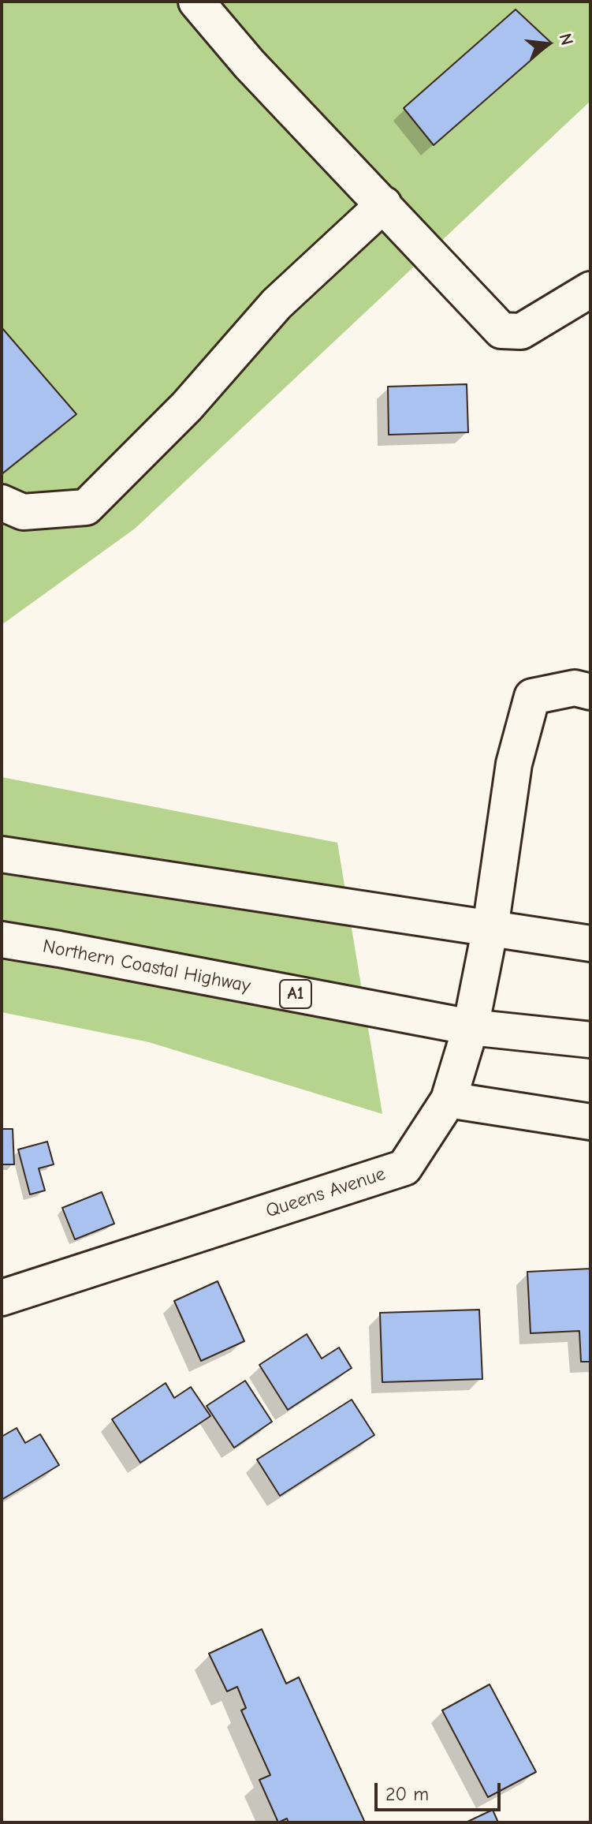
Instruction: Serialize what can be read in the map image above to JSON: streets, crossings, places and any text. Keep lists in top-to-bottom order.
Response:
{
  "streets": {
    "main road": ["Northern Coastal Highway", "A1", "Queens Avenue"]
  },
  "crossings": [
    ["Northern Coastal Highway", "Queens Avenue"]
  ],
  "scale_bar": "20 m",
  "north": "right"
}
